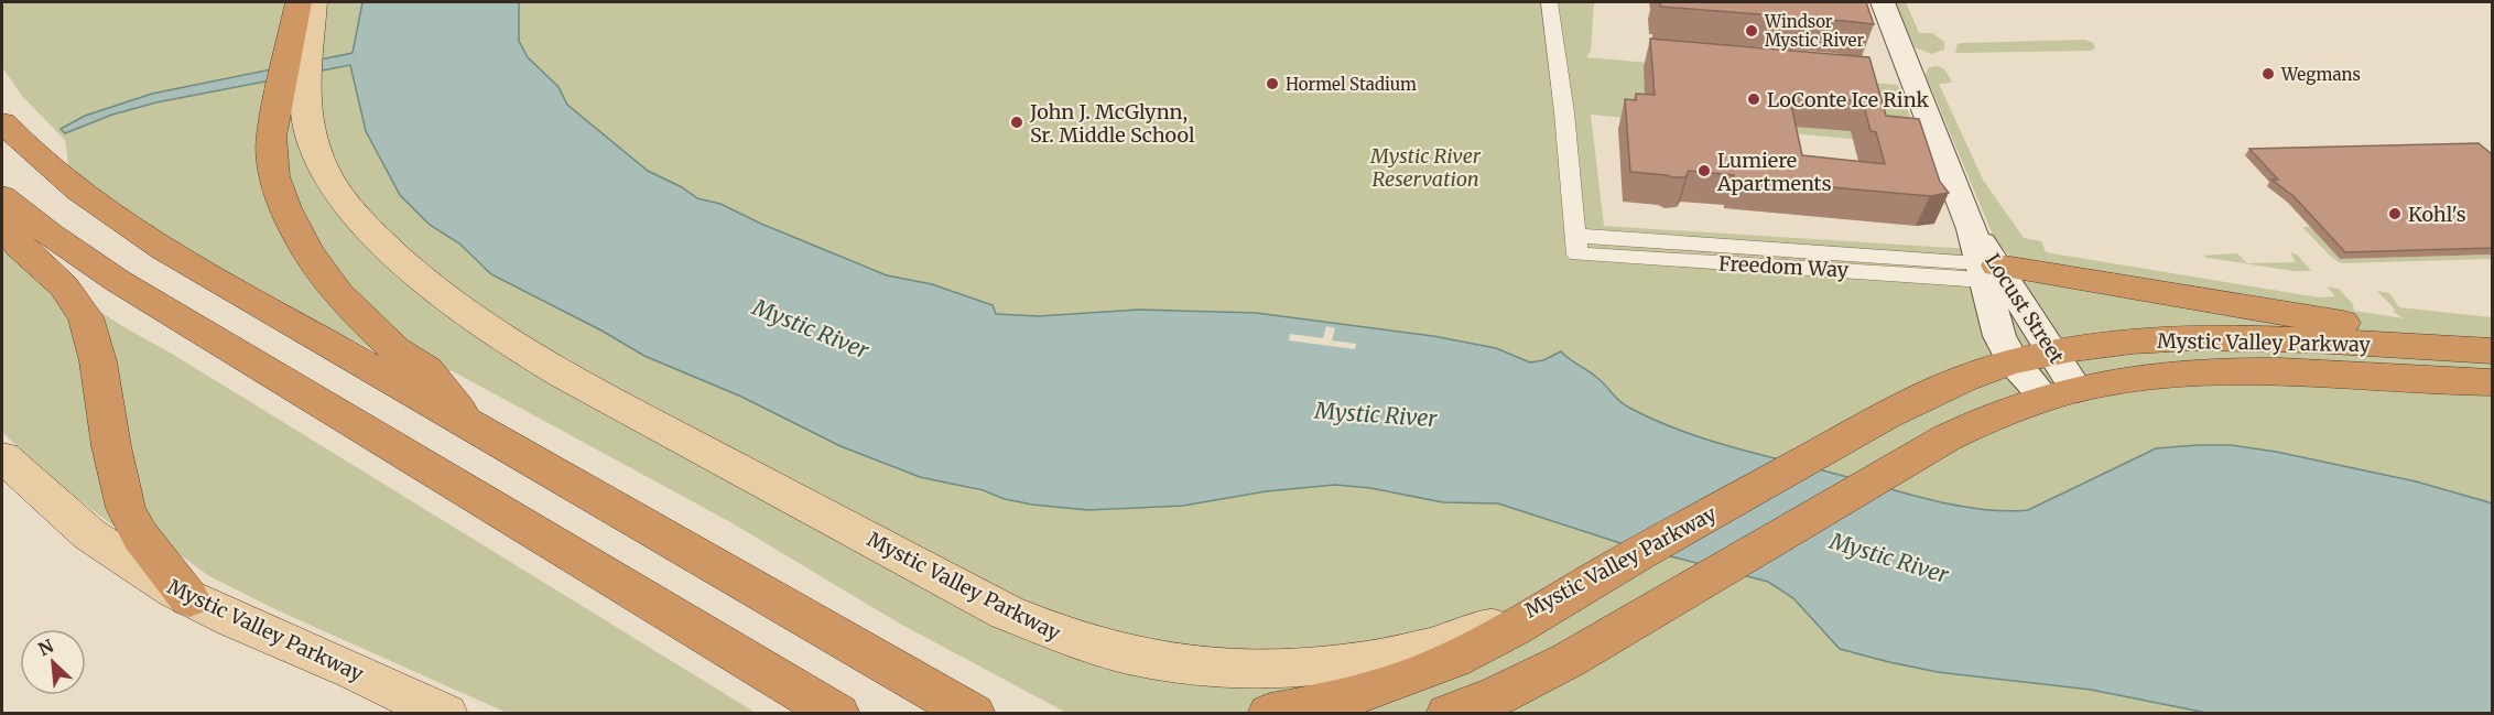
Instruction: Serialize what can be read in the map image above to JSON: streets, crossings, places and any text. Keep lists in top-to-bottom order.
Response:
{
  "streets": {
    "highway": ["Mystic Valley Parkway"],
    "street": ["Freedom Way", "Locust Street"]
  },
  "crossings": [
    ["Freedom Way", "Locust Street"],
    ["Locust Street", "Mystic Valley Parkway"]
  ],
  "water": ["Mystic River"],
  "parks": ["Mystic River Reservation"],
  "places": [
    "Windsor Mystic River",
    "Wegmans",
    "Hormel Stadium",
    "LoConte Ice Rink",
    "John J. McGlynn, Sr. Middle School",
    "Lumiere Apartments",
    "Kohl's"
  ],
  "north": "top left"
}
